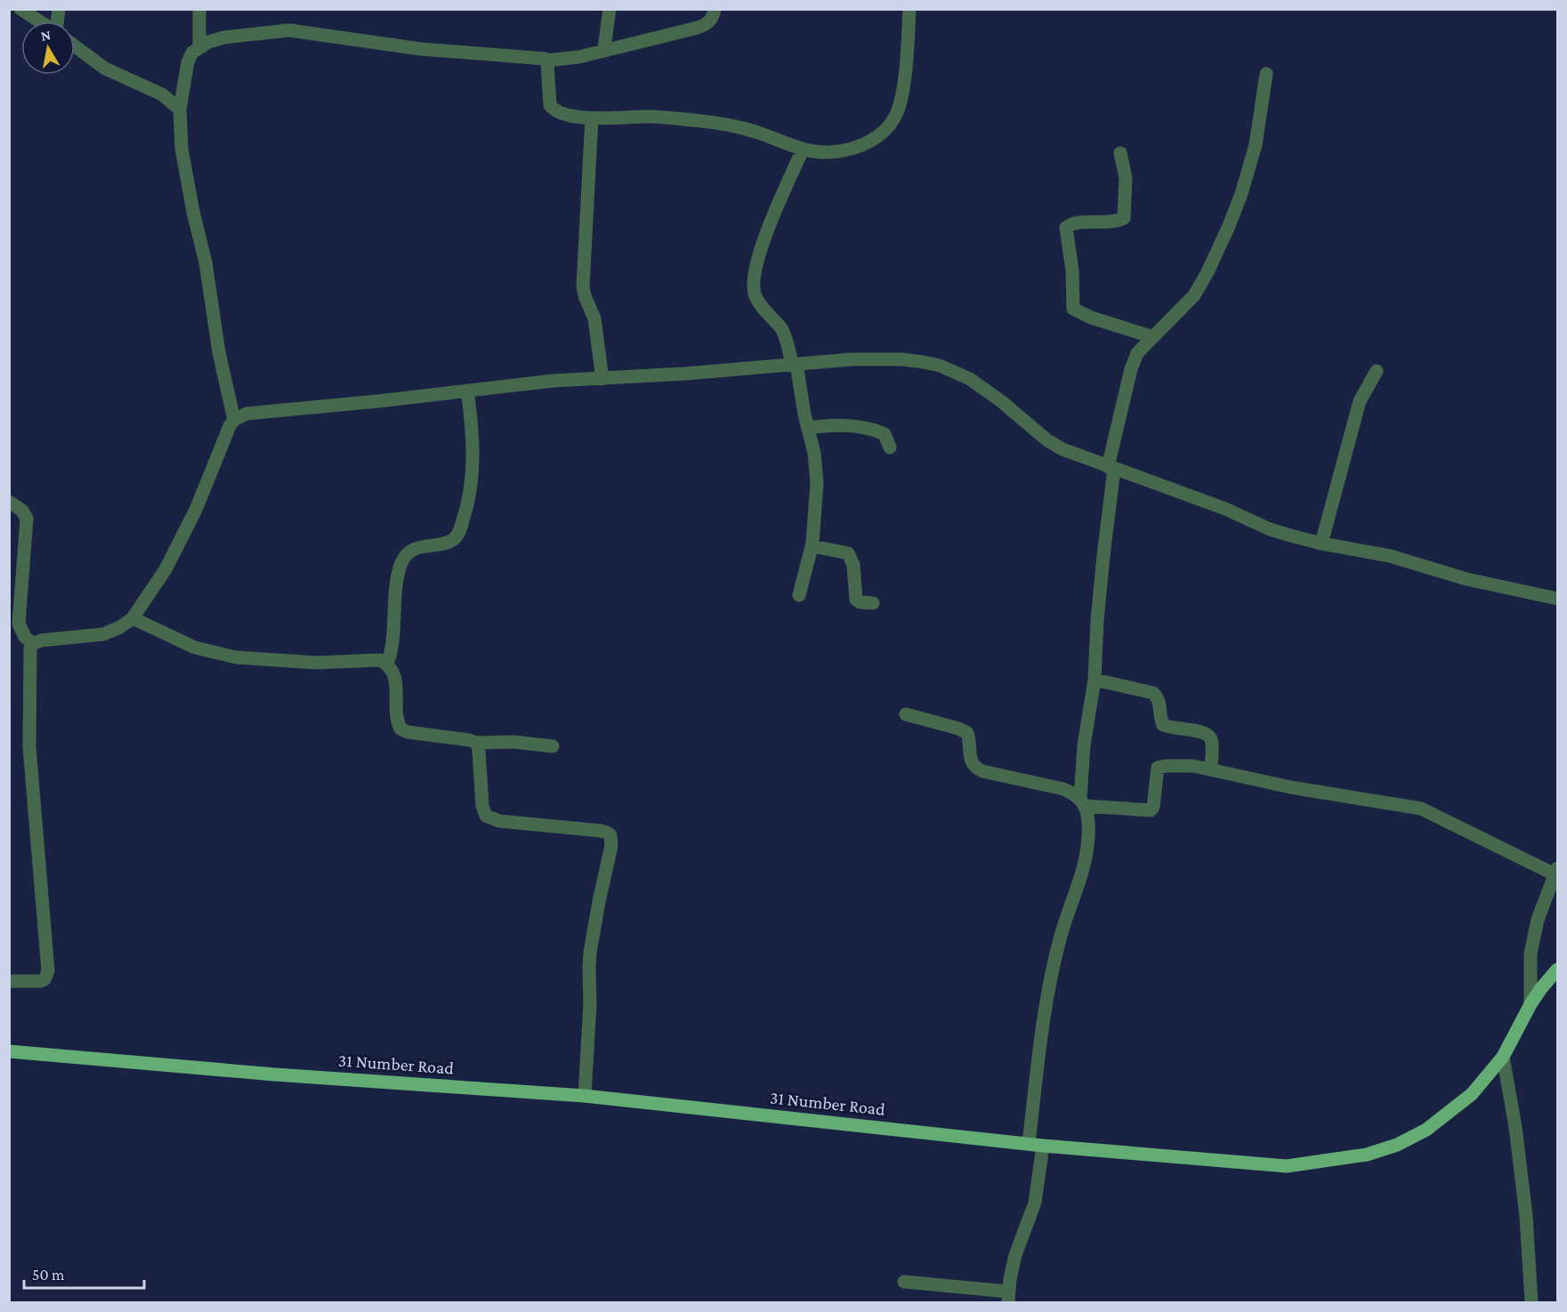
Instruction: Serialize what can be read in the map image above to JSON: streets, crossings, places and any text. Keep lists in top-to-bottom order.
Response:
{
  "streets": {
    "main road": ["31 Number Road"]
  },
  "scale_bar": "50 m",
  "north": "top"
}
